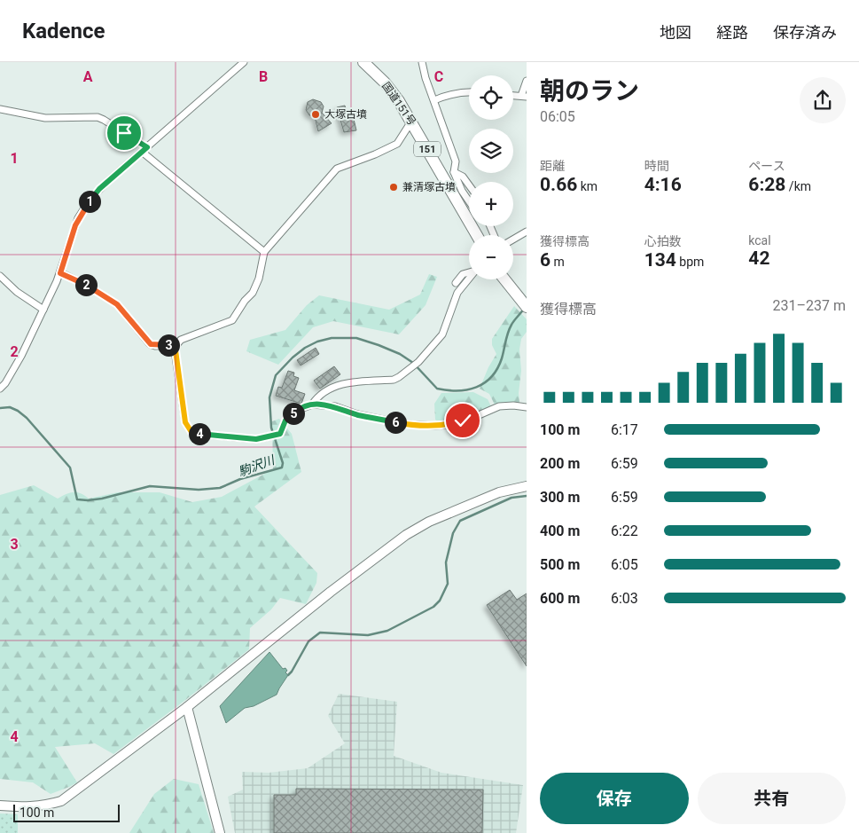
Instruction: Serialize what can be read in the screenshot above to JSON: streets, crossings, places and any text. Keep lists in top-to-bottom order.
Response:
{
  "streets": {
    "highway": ["国道151号", "151"]
  },
  "water": ["駒沢川"],
  "places": ["大塚古墳", "兼清塚古墳"],
  "scale_bar": "100 m",
  "page": {
    "header": "Kadence",
    "nav": ["地図", "経路", "保存済み"],
    "heading": ["朝のラン", "06:05"],
    "map_buttons": ["+", "−"],
    "stats": [
      ["距離", "0.66 km"],
      ["時間", "4:16"],
      ["ペース", "6:28 /km"],
      ["獲得標高", "6 m"],
      ["心拍数", "134 bpm"],
      ["kcal", "42"]
    ],
    "pins": [
      "1",
      "2",
      "3",
      "5",
      "6",
      "4"
    ],
    "chart": ["獲得標高", "231–237 m"],
    "list": [
      {
        "name": "100 m",
        "note": "6:17"
      },
      {
        "name": "200 m",
        "note": "6:59"
      },
      {
        "name": "300 m",
        "note": "6:59"
      },
      {
        "name": "400 m",
        "note": "6:22"
      },
      {
        "name": "500 m",
        "note": "6:05"
      },
      {
        "name": "600 m",
        "note": "6:03"
      }
    ],
    "buttons": ["保存", "共有"],
    "scale": "100 m"
  },
  "grid": {
    "columns": ["A", "B", "C"],
    "rows": [
      "1",
      "2",
      "3",
      "4"
    ]
  }
}
